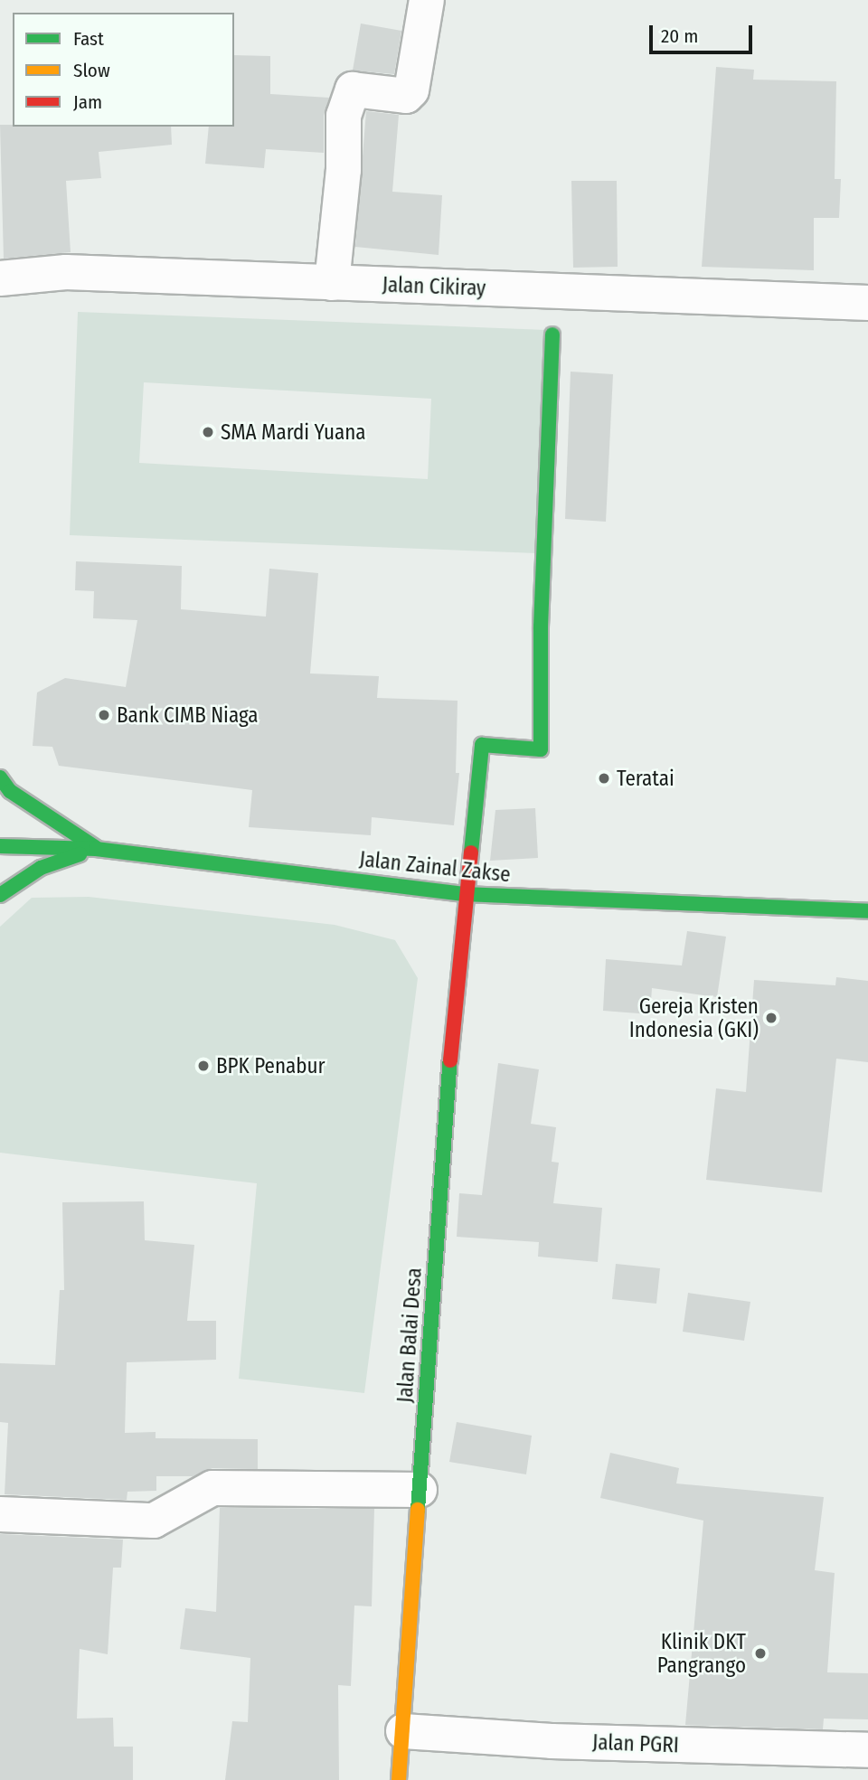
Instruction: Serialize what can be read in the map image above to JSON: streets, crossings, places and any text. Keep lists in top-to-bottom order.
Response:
{
  "streets": {
    "street": [
      "Jalan Cikiray",
      "Jalan Zainal Zakse",
      "Jalan Balai Desa",
      "Jalan PGRI"
    ]
  },
  "crossings": [
    ["Jalan Zainal Zakse", "Jalan Balai Desa"],
    ["Jalan Balai Desa", "Jalan PGRI"]
  ],
  "places": [
    "SMA Mardi Yuana",
    "Bank CIMB Niaga",
    "Teratai",
    "Gereja Kristen Indonesia (GKI)",
    "BPK Penabur",
    "Klinik DKT Pangrango"
  ],
  "legend": ["Fast", "Slow", "Jam"],
  "scale_bar": "20 m"
}
